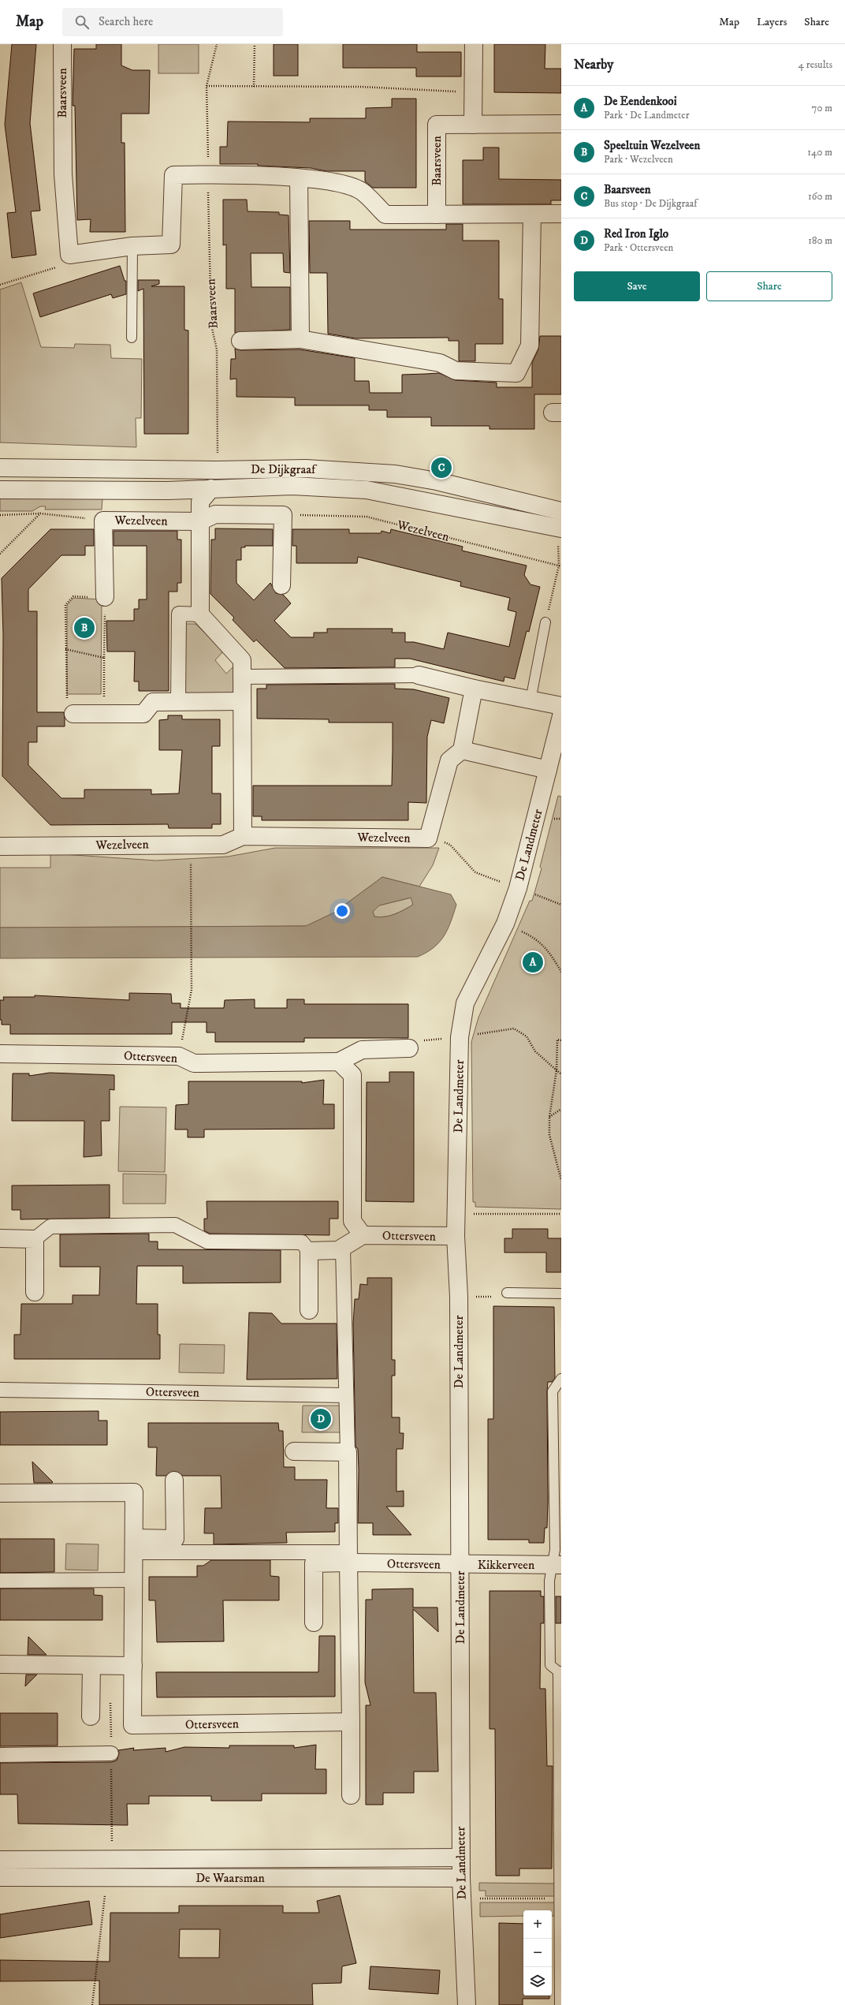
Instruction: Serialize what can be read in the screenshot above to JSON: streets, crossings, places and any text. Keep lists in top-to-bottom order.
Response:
{
  "streets": {
    "street": [
      "Baarsveen",
      "De Dijkgraaf",
      "Wezelveen",
      "De Landmeter",
      "Ottersveen",
      "Kikkerveen",
      "De Waarsman"
    ]
  },
  "crossings": [
    ["De Landmeter", "Ottersveen"],
    ["De Landmeter", "Kikkerveen"],
    ["De Landmeter", "De Waarsman"],
    ["Ottersveen", "Kikkerveen"]
  ],
  "page": {
    "header": "Map",
    "search": "Search here",
    "nav": ["Map", "Layers", "Share"],
    "heading": ["Nearby", "4 results"],
    "list": [
      {
        "mark": "A",
        "name": "De Eendenkooi",
        "note": "Park · De Landmeter",
        "value": "70 m"
      },
      {
        "mark": "B",
        "name": "Speeltuin Wezelveen",
        "note": "Park · Wezelveen",
        "value": "140 m"
      },
      {
        "mark": "C",
        "name": "Baarsveen",
        "note": "Bus stop · De Dijkgraaf",
        "value": "160 m"
      },
      {
        "mark": "D",
        "name": "Red Iron Iglo",
        "note": "Park · Ottersveen",
        "value": "180 m"
      }
    ],
    "buttons": ["Save", "Share"],
    "pins": [
      "C",
      "B",
      "A",
      "D"
    ],
    "map_buttons": ["+", "−"]
  }
}
